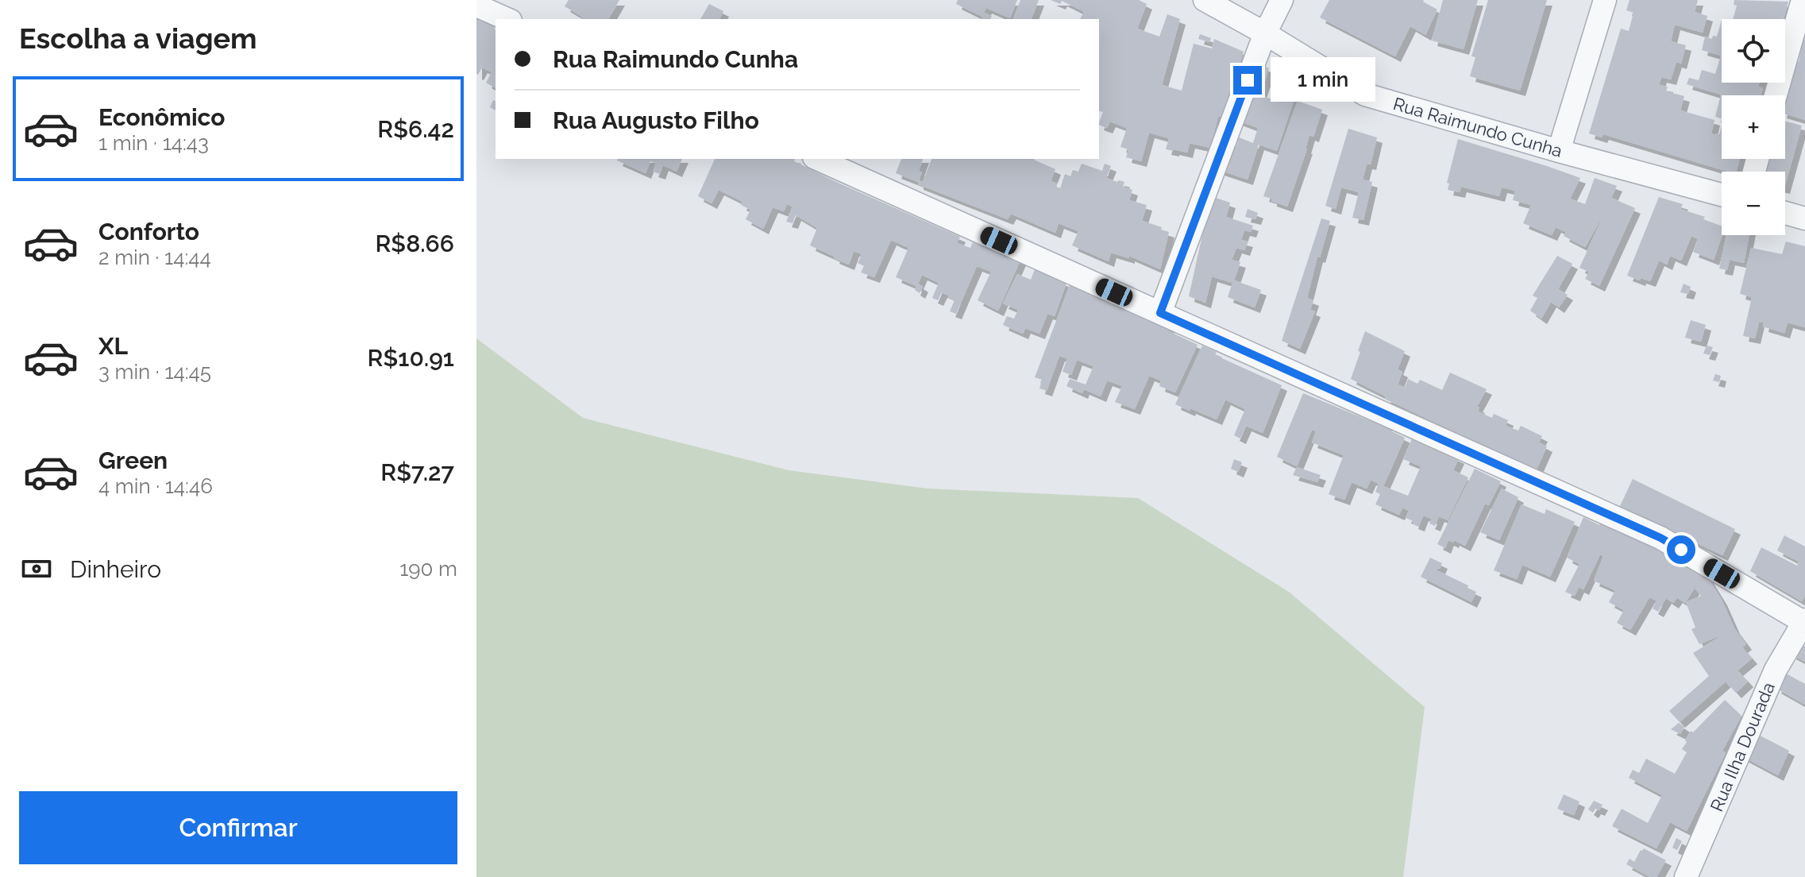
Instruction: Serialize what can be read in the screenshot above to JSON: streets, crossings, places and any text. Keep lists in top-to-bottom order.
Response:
{
  "streets": {
    "street": ["Rua Raimundo Cunha", "Rua Ilha Dourada"]
  },
  "page": {
    "heading": "Escolha a viagem",
    "map_buttons": ["+", "−"],
    "banner": ["Rua Raimundo Cunha", "Rua Augusto Filho"],
    "bubble": "1 min",
    "list": [
      {
        "name": "Econômico",
        "note": "1 min · 14:43",
        "value": "R$6.42"
      },
      {
        "name": "Conforto",
        "note": "2 min · 14:44",
        "value": "R$8.66"
      },
      {
        "name": "XL",
        "note": "3 min · 14:45",
        "value": "R$10.91"
      },
      {
        "name": "Green",
        "note": "4 min · 14:46",
        "value": "R$7.27"
      }
    ],
    "pay": ["Dinheiro", "190 m"],
    "buttons": "Confirmar"
  }
}
